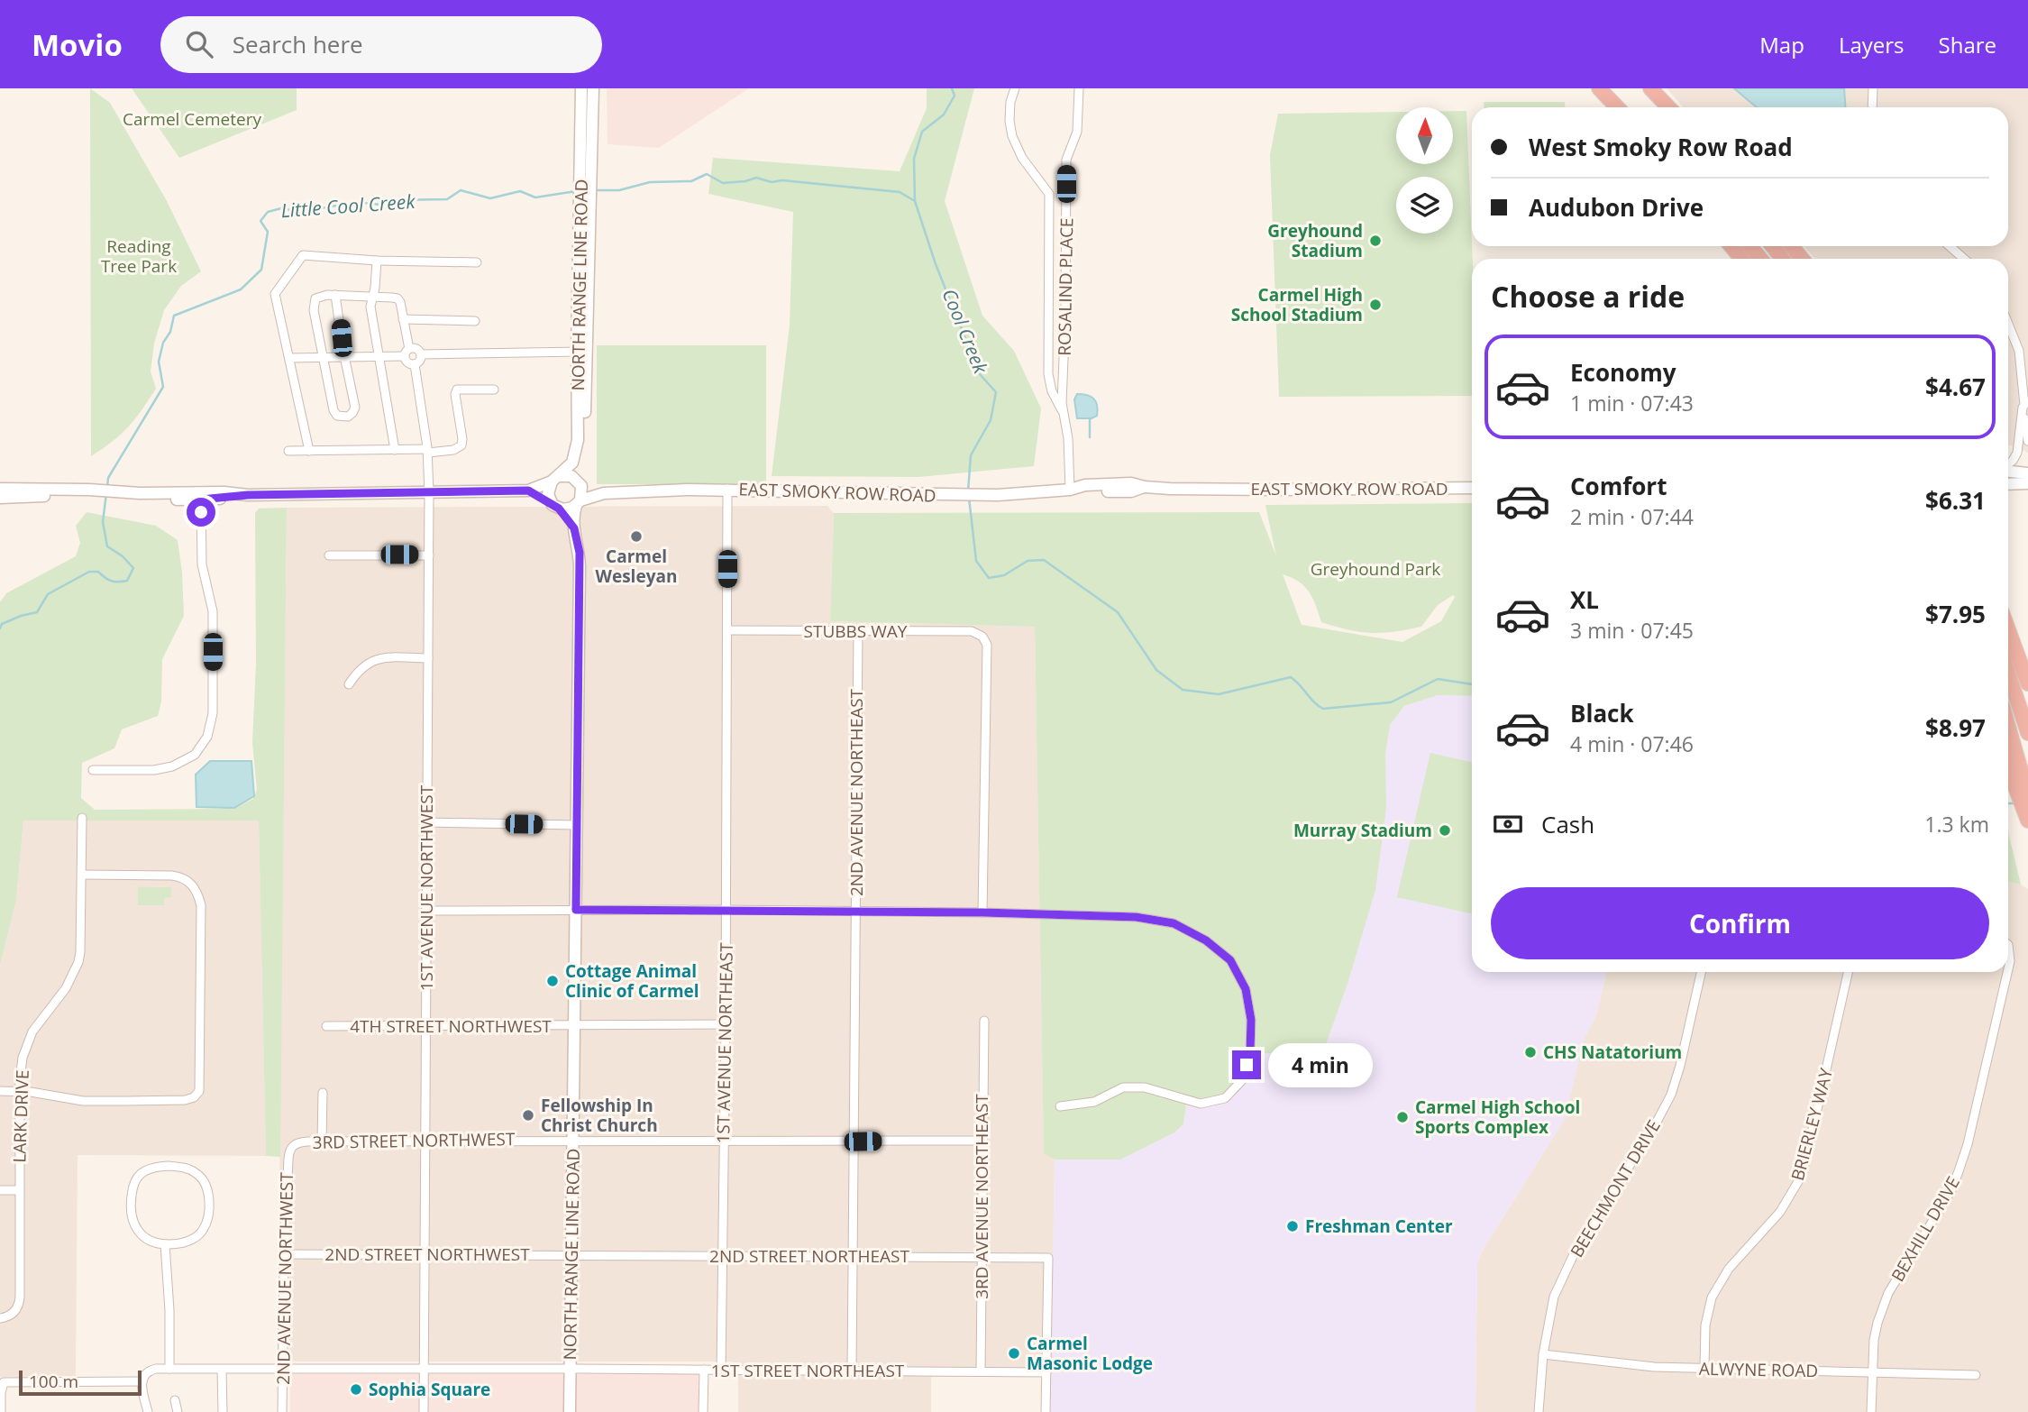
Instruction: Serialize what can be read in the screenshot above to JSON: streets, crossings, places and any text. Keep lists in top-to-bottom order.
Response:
{
  "streets": {
    "street": [
      "NORTH RANGE LINE ROAD",
      "ROSALIND PLACE",
      "EAST SMOKY ROW ROAD",
      "STUBBS WAY",
      "2ND AVENUE NORTHEAST",
      "1ST AVENUE NORTHWEST",
      "4TH STREET NORTHWEST",
      "1ST AVENUE NORTHEAST",
      "LARK DRIVE",
      "BRIERLEY WAY",
      "3RD STREET NORTHWEST",
      "BEECHMONT DRIVE",
      "3RD AVENUE NORTHEAST",
      "BEXHILL DRIVE",
      "2ND STREET NORTHWEST",
      "2ND STREET NORTHEAST",
      "2ND AVENUE NORTHWEST",
      "ALWYNE ROAD",
      "1ST STREET NORTHEAST"
    ]
  },
  "crossings": [
    ["NORTH RANGE LINE ROAD", "EAST SMOKY ROW ROAD"],
    ["NORTH RANGE LINE ROAD", "4TH STREET NORTHWEST"],
    ["NORTH RANGE LINE ROAD", "3RD STREET NORTHWEST"],
    ["NORTH RANGE LINE ROAD", "2ND STREET NORTHWEST"],
    ["NORTH RANGE LINE ROAD", "2ND STREET NORTHEAST"],
    ["NORTH RANGE LINE ROAD", "1ST STREET NORTHEAST"],
    ["ROSALIND PLACE", "EAST SMOKY ROW ROAD"],
    ["EAST SMOKY ROW ROAD", "1ST AVENUE NORTHEAST"],
    ["STUBBS WAY", "2ND AVENUE NORTHEAST"],
    ["STUBBS WAY", "1ST AVENUE NORTHEAST"],
    ["2ND AVENUE NORTHEAST", "3RD STREET NORTHWEST"],
    ["2ND AVENUE NORTHEAST", "2ND STREET NORTHEAST"],
    ["2ND AVENUE NORTHEAST", "1ST STREET NORTHEAST"],
    ["1ST AVENUE NORTHWEST", "4TH STREET NORTHWEST"],
    ["1ST AVENUE NORTHWEST", "3RD STREET NORTHWEST"],
    ["1ST AVENUE NORTHWEST", "2ND STREET NORTHWEST"],
    ["1ST AVENUE NORTHWEST", "1ST STREET NORTHEAST"],
    ["4TH STREET NORTHWEST", "1ST AVENUE NORTHEAST"],
    ["1ST AVENUE NORTHEAST", "3RD STREET NORTHWEST"],
    ["1ST AVENUE NORTHEAST", "2ND STREET NORTHEAST"],
    ["1ST AVENUE NORTHEAST", "1ST STREET NORTHEAST"],
    ["BRIERLEY WAY", "ALWYNE ROAD"],
    ["3RD STREET NORTHWEST", "3RD AVENUE NORTHEAST"],
    ["3RD STREET NORTHWEST", "2ND AVENUE NORTHWEST"],
    ["BEECHMONT DRIVE", "ALWYNE ROAD"],
    ["3RD AVENUE NORTHEAST", "2ND STREET NORTHEAST"],
    ["3RD AVENUE NORTHEAST", "1ST STREET NORTHEAST"],
    ["BEXHILL DRIVE", "ALWYNE ROAD"],
    ["2ND STREET NORTHWEST", "2ND STREET NORTHEAST"],
    ["2ND STREET NORTHWEST", "2ND AVENUE NORTHWEST"],
    ["2ND STREET NORTHEAST", "1ST STREET NORTHEAST"],
    ["2ND AVENUE NORTHWEST", "1ST STREET NORTHEAST"]
  ],
  "water": ["Little Cool Creek", "Cool Creek"],
  "parks": ["Carmel Cemetery", "Reading Tree Park", "Greyhound Park"],
  "places": [
    "Greyhound Stadium",
    "Carmel High School Stadium",
    "Carmel Wesleyan",
    "Murray Stadium",
    "Cottage Animal Clinic of Carmel",
    "CHS Natatorium",
    "Fellowship In Christ Church",
    "Carmel High School Sports Complex",
    "Freshman Center",
    "Carmel Masonic Lodge",
    "Sophia Square"
  ],
  "scale_bar": "100 m",
  "north": "top",
  "page": {
    "header": "Movio",
    "search": "Search here",
    "nav": ["Map", "Layers", "Share"],
    "banner": ["West Smoky Row Road", "Audubon Drive"],
    "heading": "Choose a ride",
    "list": [
      {
        "name": "Economy",
        "note": "1 min · 07:43",
        "value": "$4.67"
      },
      {
        "name": "Comfort",
        "note": "2 min · 07:44",
        "value": "$6.31"
      },
      {
        "name": "XL",
        "note": "3 min · 07:45",
        "value": "$7.95"
      },
      {
        "name": "Black",
        "note": "4 min · 07:46",
        "value": "$8.97"
      }
    ],
    "pay": ["Cash", "1.3 km"],
    "buttons": "Confirm",
    "bubble": "4 min",
    "scale": "100 m"
  }
}
